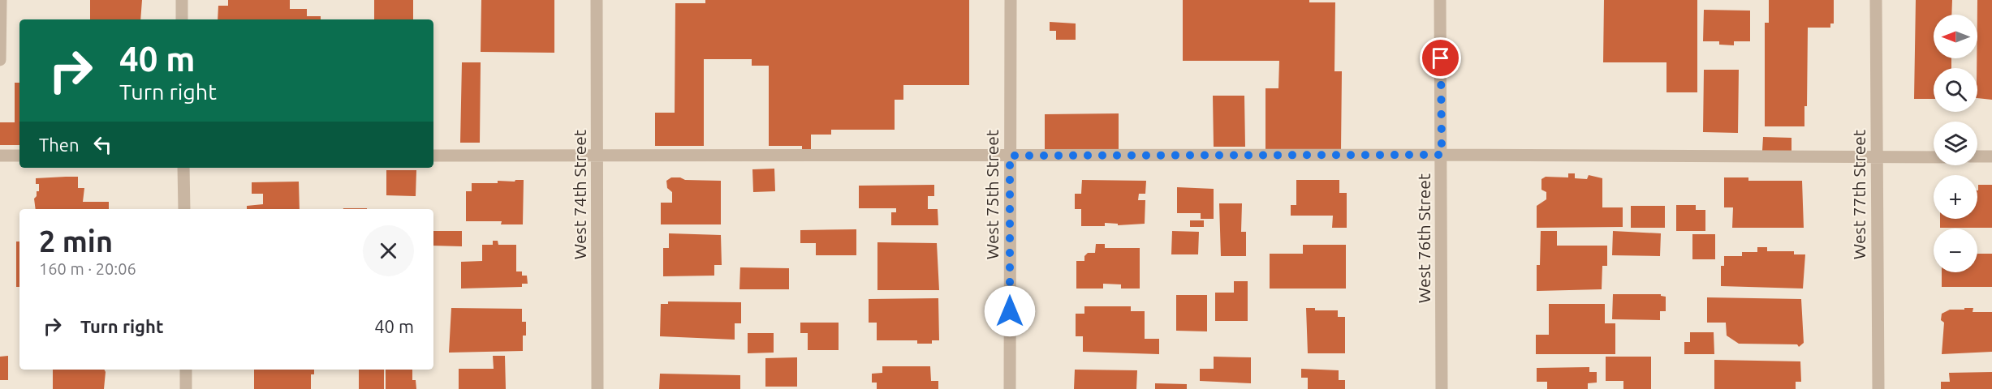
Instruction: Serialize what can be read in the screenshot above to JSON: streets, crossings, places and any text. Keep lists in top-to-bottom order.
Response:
{
  "streets": {
    "street": [
      "West 74th Street",
      "West 75th Street",
      "West 77th Street",
      "West 76th Street"
    ]
  },
  "north": "left",
  "page": {
    "map_buttons": ["+", "−"],
    "turn": ["40 m", "Turn right"],
    "then": "Then",
    "heading": ["2 min", "160 m · 20:06"],
    "list": [
      {
        "name": "Turn right",
        "value": "40 m"
      }
    ]
  }
}
